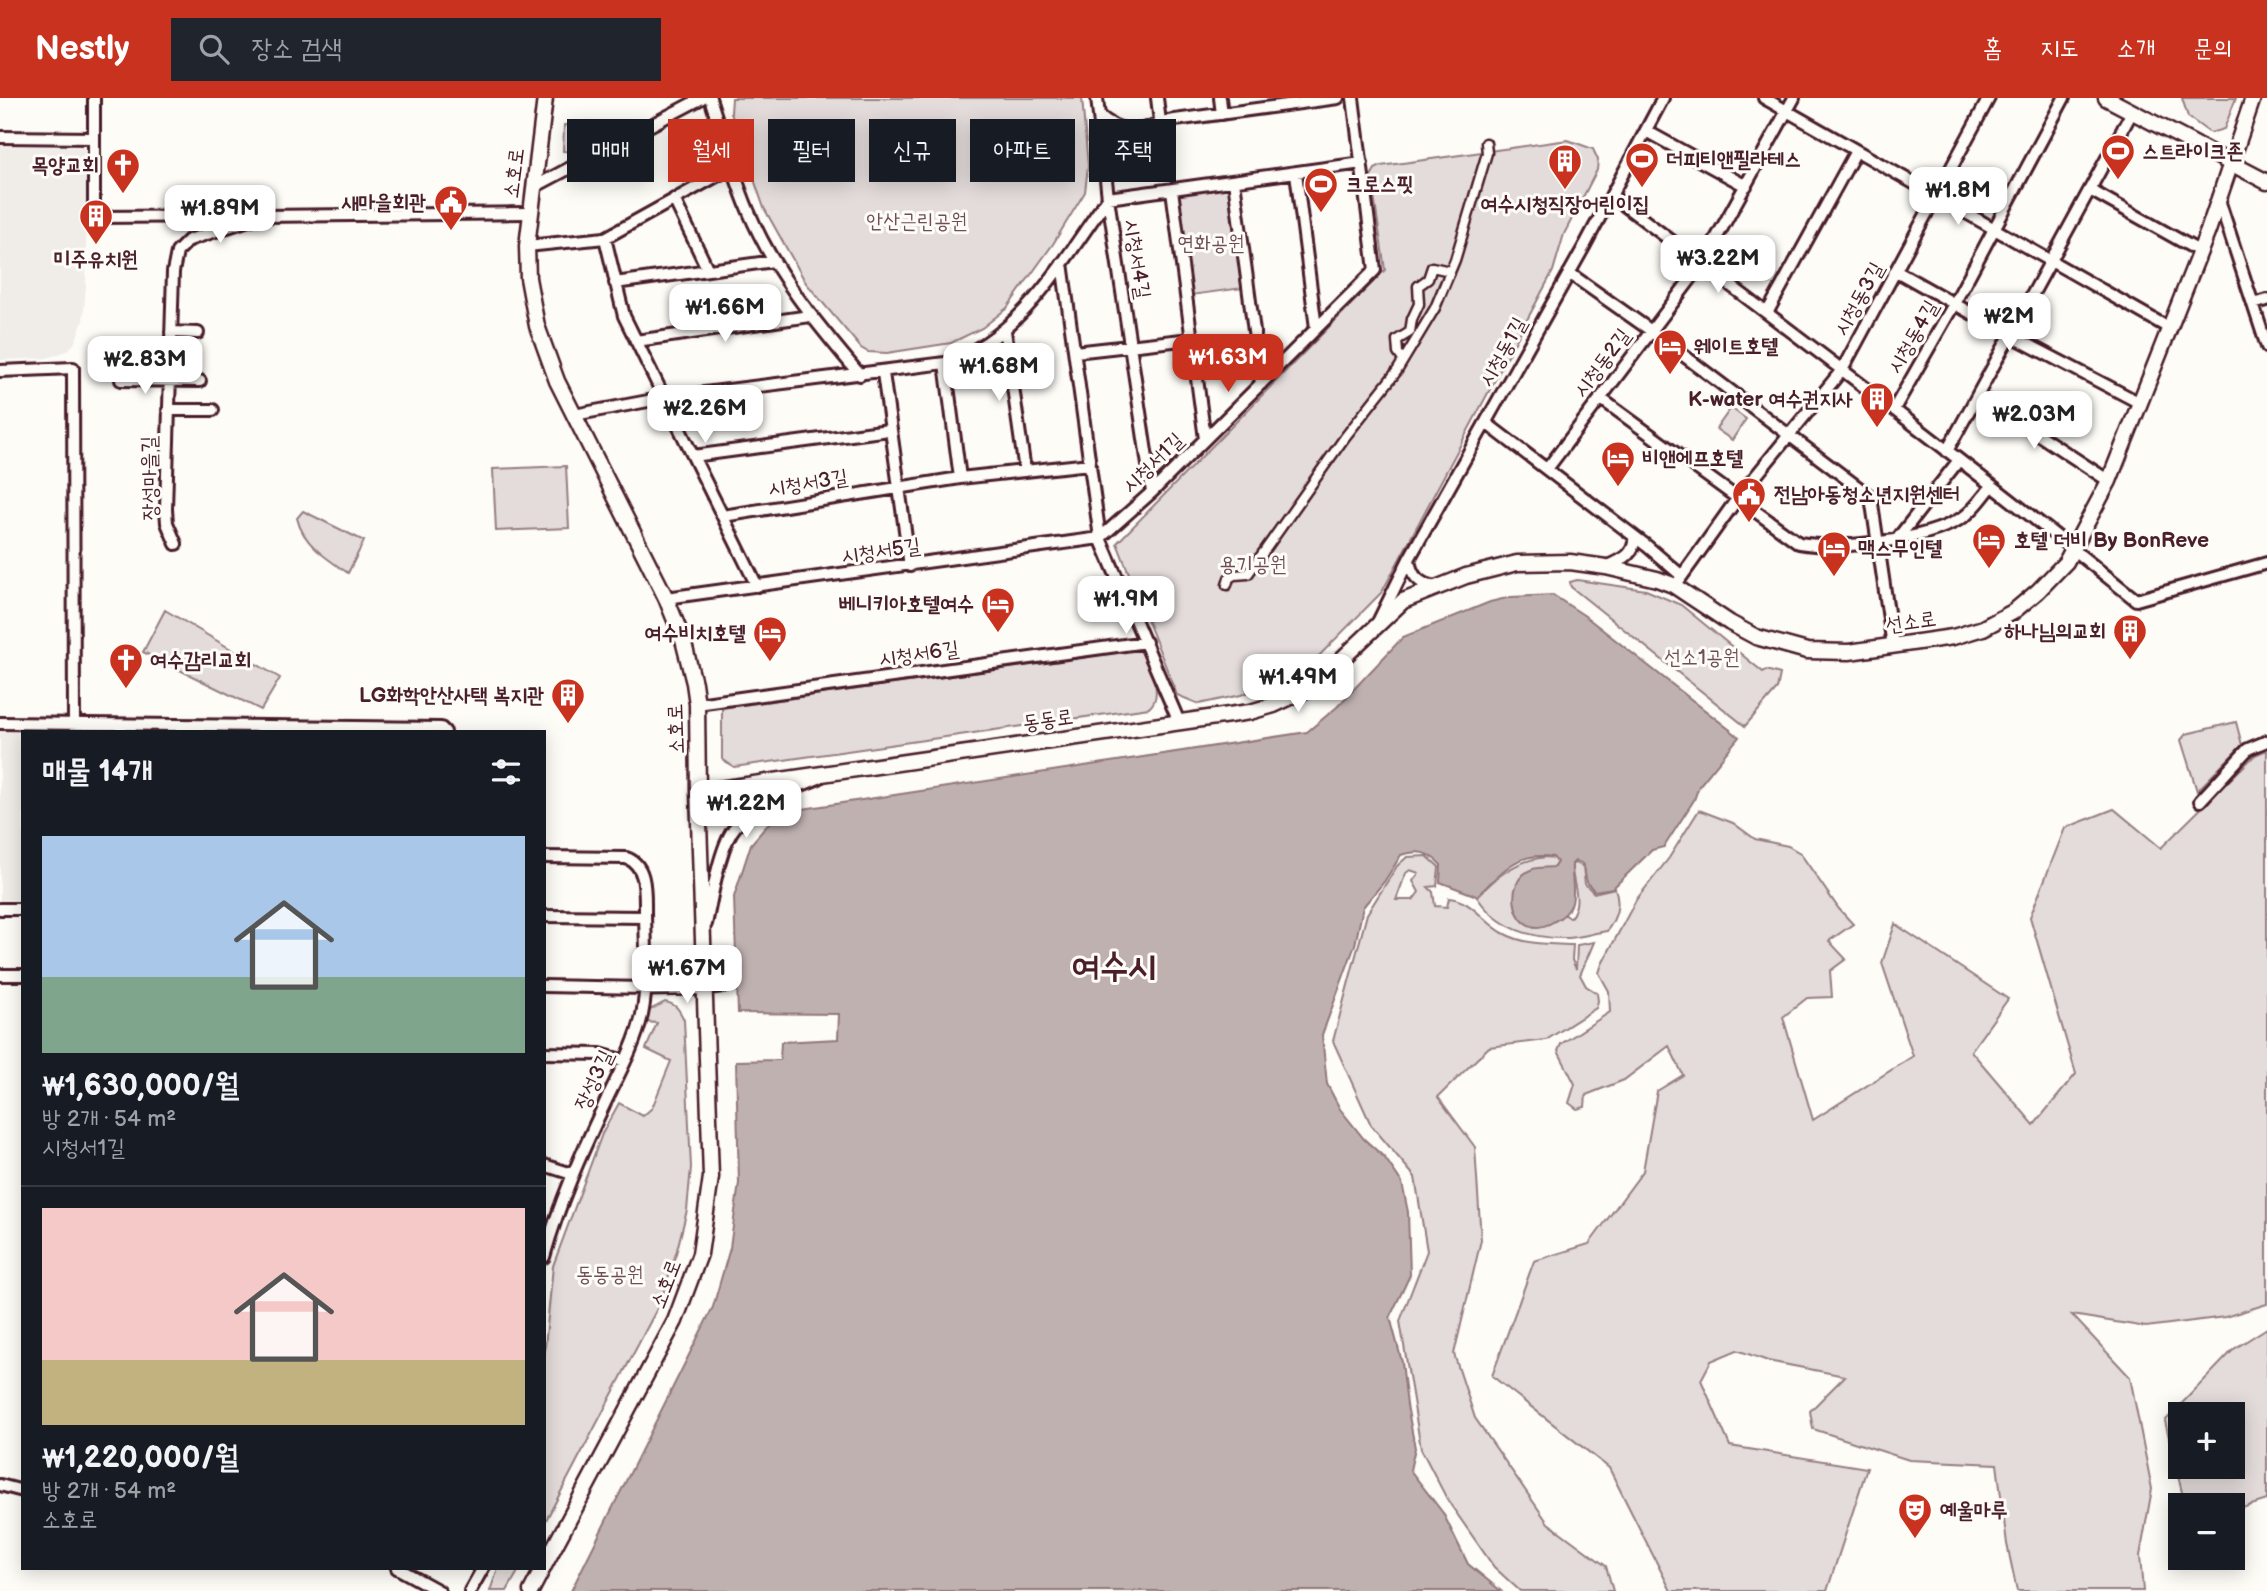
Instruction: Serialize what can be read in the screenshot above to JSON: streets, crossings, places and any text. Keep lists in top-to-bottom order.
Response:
{
  "streets": {
    "street": [
      "소호로",
      "시청서4길",
      "시청동3길",
      "시청동4길",
      "시청동1길",
      "시청동2길",
      "시청서1길",
      "장성마을길",
      "시청서3길",
      "시청서5길",
      "선소로",
      "시청서6길",
      "동동로",
      "장성3길"
    ]
  },
  "crossings": [
    ["소호로", "시청서4길"],
    ["소호로", "장성마을길"],
    ["소호로", "시청서5길"],
    ["소호로", "시청서6길"],
    ["소호로", "동동로"],
    ["시청서4길", "시청서1길"],
    ["시청동3길", "시청동1길"],
    ["시청동3길", "시청동2길"],
    ["시청동3길", "선소로"],
    ["시청동1길", "선소로"],
    ["시청동1길", "동동로"],
    ["시청서1길", "시청서5길"],
    ["선소로", "동동로"]
  ],
  "districts": ["여수시"],
  "parks": [
    "안산근린공원",
    "연화공원",
    "용기공원",
    "선소1공원",
    "동동공원"
  ],
  "places": {
    "sports": ["스트라이크존", "더피티앤필라테스", "크로스핏"],
    "building": [
      "여수시청직장어린이집",
      "미주유치원",
      "K-water 여수권지사",
      "하나님의교회",
      "LG화학안산사택 복지관"
    ],
    "church": ["목양교회", "여수감리교회"],
    "public building": ["새마을회관", "전남아동청소년지원센터"],
    "hotel": [
      "웨이트호텔",
      "비앤에프호텔",
      "호텔 더비 By BonReve",
      "맥스무인텔",
      "베니키아호텔여수",
      "여수비치호텔"
    ],
    "theatre": ["예울마루"]
  },
  "page": {
    "header": "Nestly",
    "search": "장소 검색",
    "nav": [
      "홈",
      "지도",
      "소개",
      "문의"
    ],
    "chip": [
      "매매",
      "월세",
      "필터",
      "신규",
      "아파트",
      "주택"
    ],
    "price": [
      "₩1.8M",
      "₩1.89M",
      "₩3.22M",
      "₩1.66M",
      "₩2M",
      "₩1.63M",
      "₩2.83M",
      "₩1.68M",
      "₩2.26M",
      "₩2.03M",
      "₩1.9M",
      "₩1.49M",
      "₩1.22M",
      "₩1.67M"
    ],
    "heading": "매물 14개",
    "list": [
      {
        "name": "₩1,630,000/월",
        "note": "방 2개 · 54 m² · 시청서1길"
      },
      {
        "name": "₩1,220,000/월",
        "note": "방 2개 · 54 m² · 소호로"
      }
    ],
    "map_buttons": ["+", "−"]
  }
}
